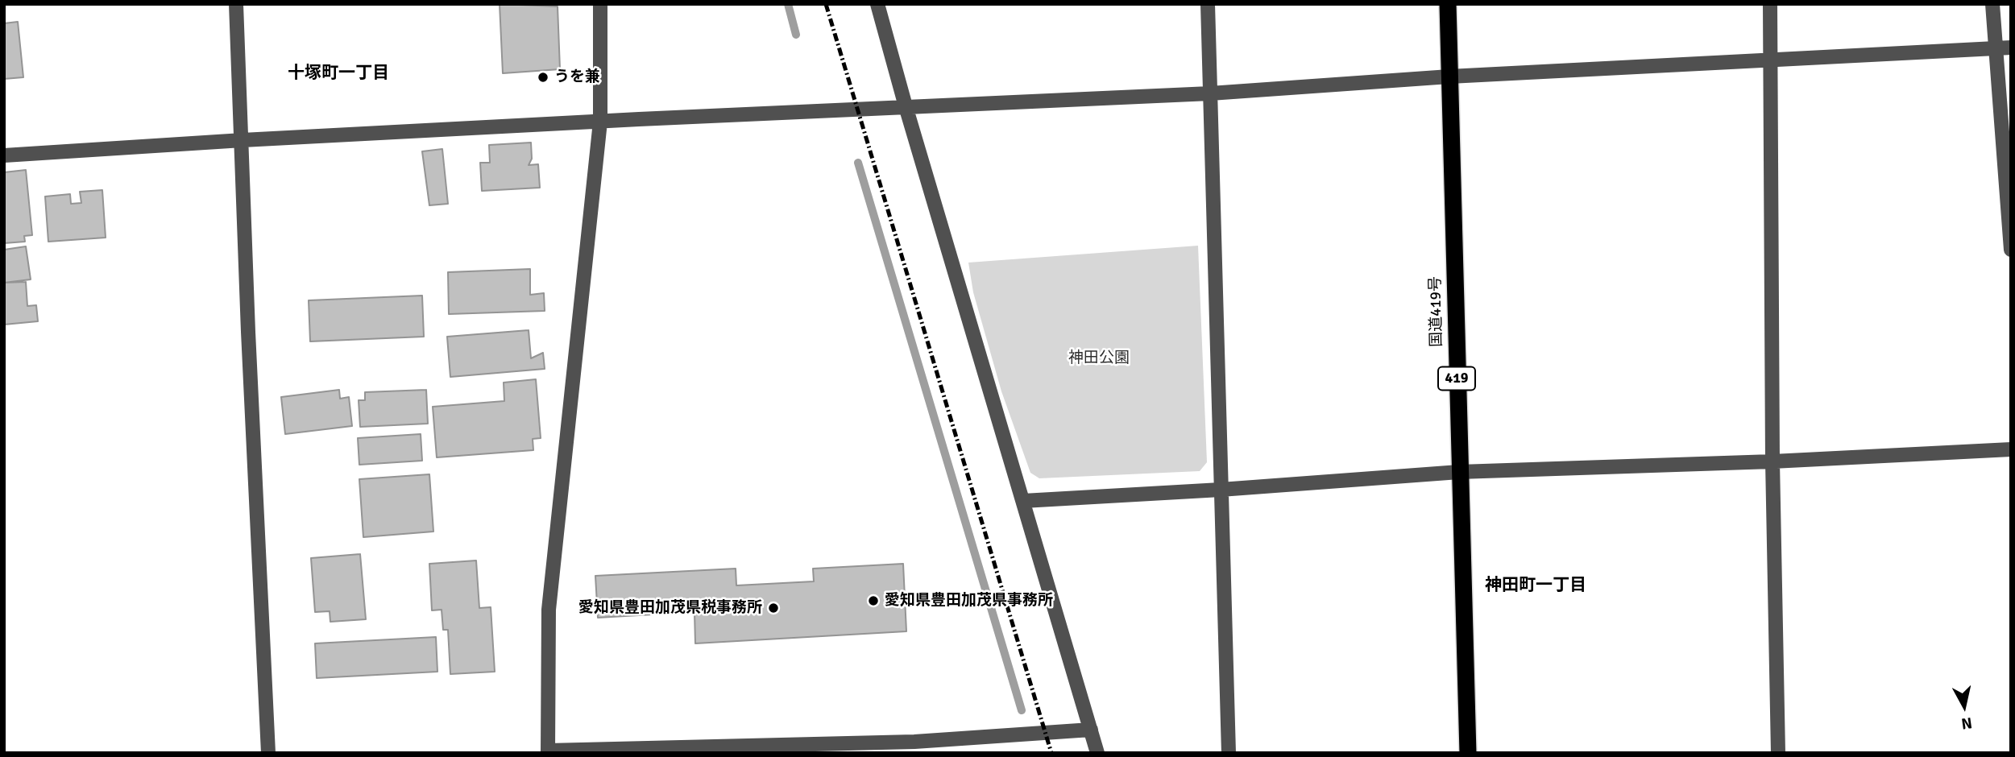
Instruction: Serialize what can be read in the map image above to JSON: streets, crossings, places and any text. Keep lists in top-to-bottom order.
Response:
{
  "streets": {
    "highway": ["国道419号", "419"]
  },
  "districts": ["十塚町一丁目", "神田町一丁目"],
  "parks": ["神田公園"],
  "places": ["うを兼", "愛知県豊田加茂県事務所", "愛知県豊田加茂県税事務所"],
  "north": "bottom"
}
